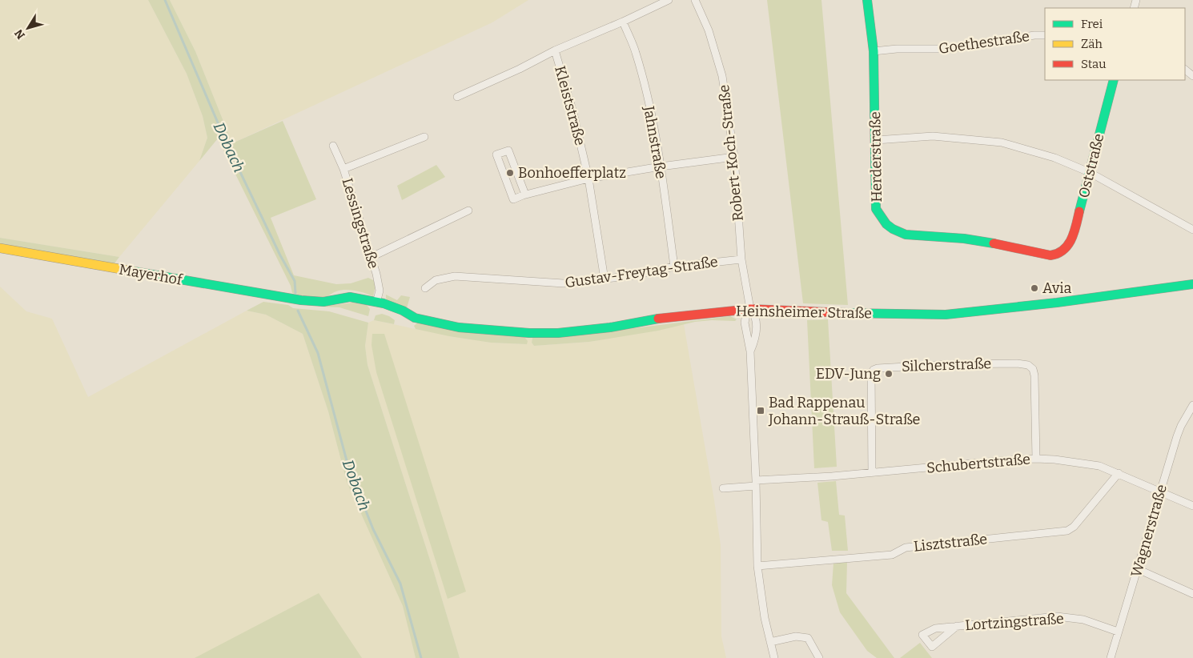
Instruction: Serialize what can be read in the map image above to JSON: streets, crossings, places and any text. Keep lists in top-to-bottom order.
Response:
{
  "streets": {
    "street": [
      "Goethestraße",
      "Kleiststraße",
      "Jahnstraße",
      "Robert-Koch-Straße",
      "Herderstraße",
      "Oststraße",
      "Lessingstraße",
      "Gustav-Freytag-Straße",
      "Mayerhof",
      "Heinsheimer Straße",
      "Silcherstraße",
      "Schubertstraße",
      "Wagnerstraße",
      "Lisztstraße",
      "Lortzingstraße"
    ]
  },
  "crossings": [
    ["Goethestraße", "Herderstraße"],
    ["Kleiststraße", "Gustav-Freytag-Straße"],
    ["Jahnstraße", "Gustav-Freytag-Straße"],
    ["Robert-Koch-Straße", "Gustav-Freytag-Straße"],
    ["Robert-Koch-Straße", "Heinsheimer Straße"],
    ["Herderstraße", "Oststraße"],
    ["Lessingstraße", "Heinsheimer Straße"],
    ["Mayerhof", "Heinsheimer Straße"],
    ["Silcherstraße", "Schubertstraße"],
    ["Schubertstraße", "Wagnerstraße"],
    ["Schubertstraße", "Lisztstraße"],
    ["Wagnerstraße", "Lortzingstraße"]
  ],
  "water": ["Dobach"],
  "places": {
    "other": ["Bonhoefferplatz", "Avia", "EDV-Jung"],
    "transit": ["Bad Rappenau Johann-Strauß-Straße"]
  },
  "legend": ["Frei", "Zäh", "Stau"],
  "north": "bottom left"
}
